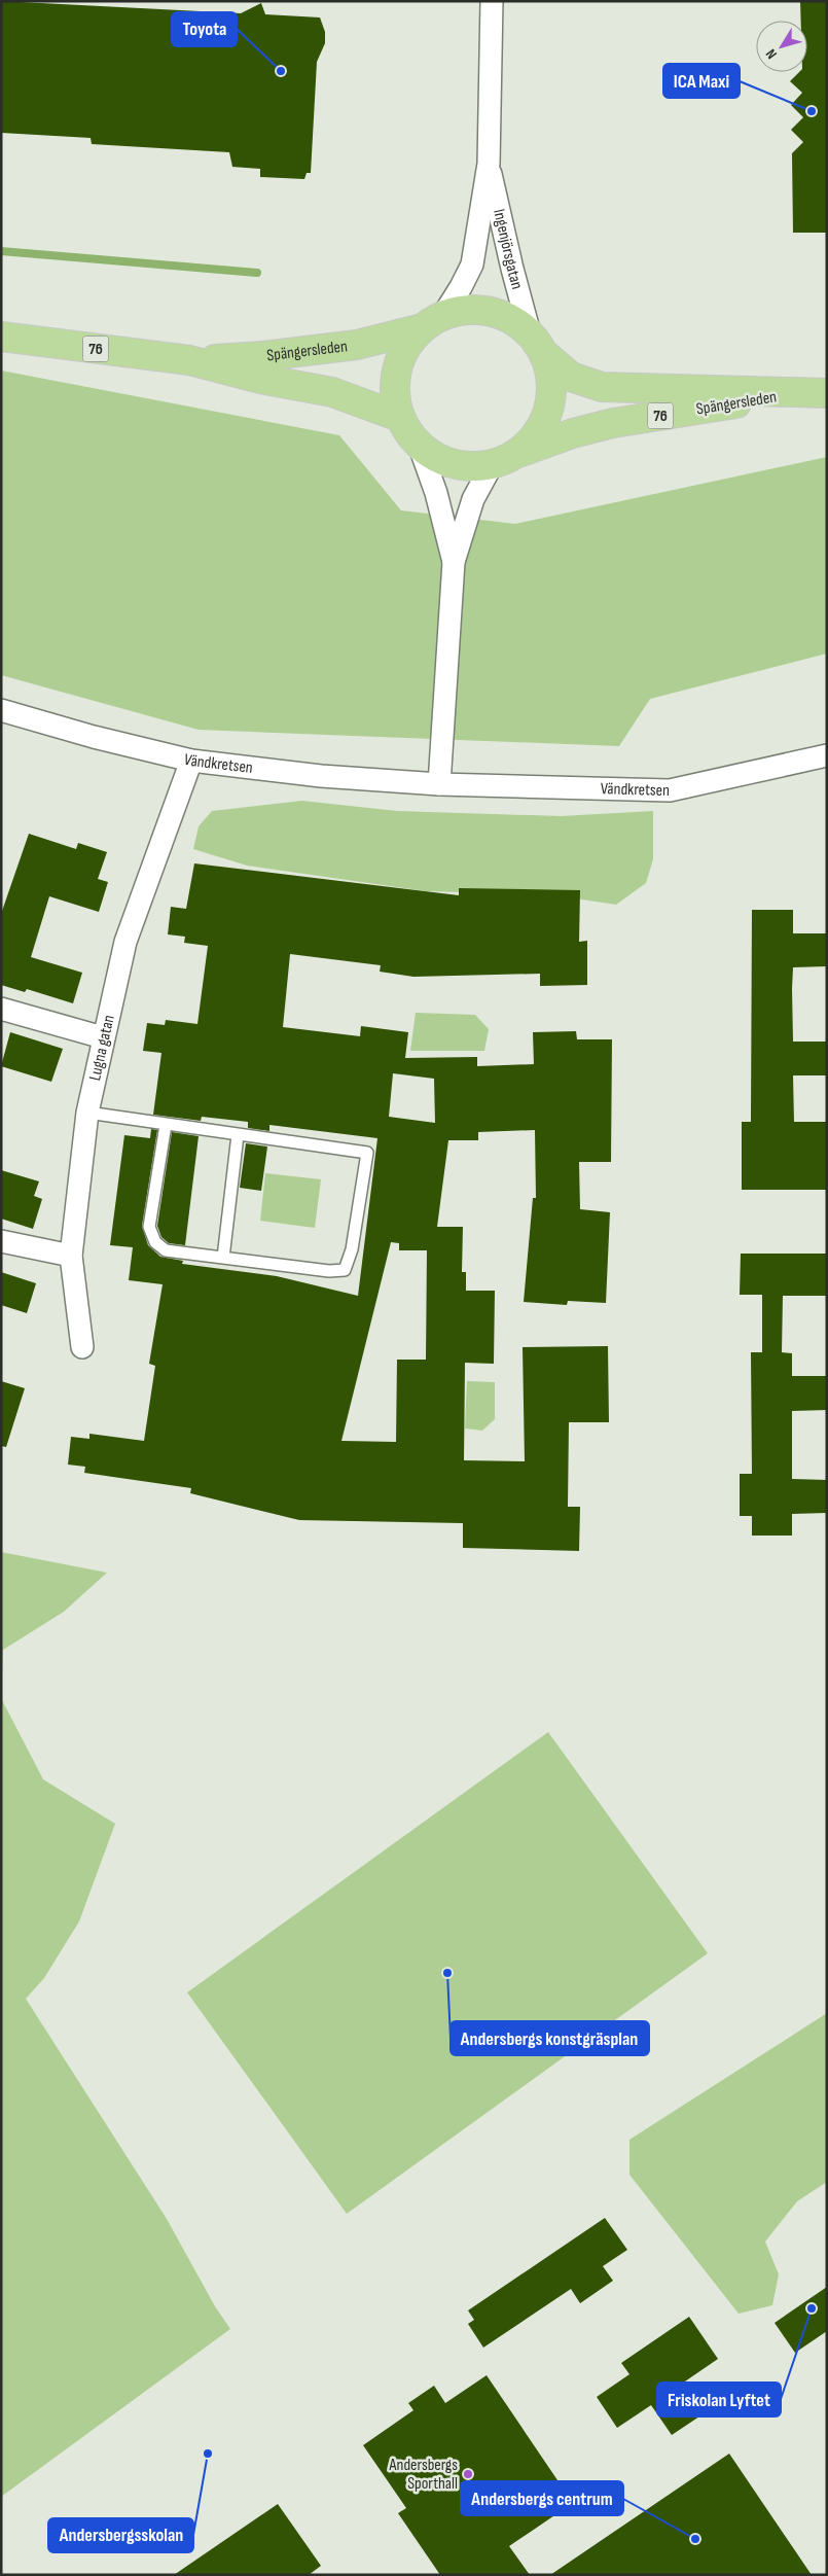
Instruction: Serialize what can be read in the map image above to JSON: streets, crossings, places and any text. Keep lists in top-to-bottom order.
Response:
{
  "streets": {
    "main road": ["76", "Spängersleden"],
    "street": ["Ingenjörsgatan", "Vändkretsen", "Lugna gatan"]
  },
  "crossings": [
    ["Ingenjörsgatan", "Spängersleden"],
    ["Vändkretsen", "Lugna gatan"]
  ],
  "places": [
    "Toyota",
    "ICA Maxi",
    "Andersbergs konstgräsplan",
    "Friskolan Lyftet",
    "Andersbergsskolan",
    "Andersbergs Sporthall",
    "Andersbergs centrum"
  ],
  "north": "bottom left"
}
